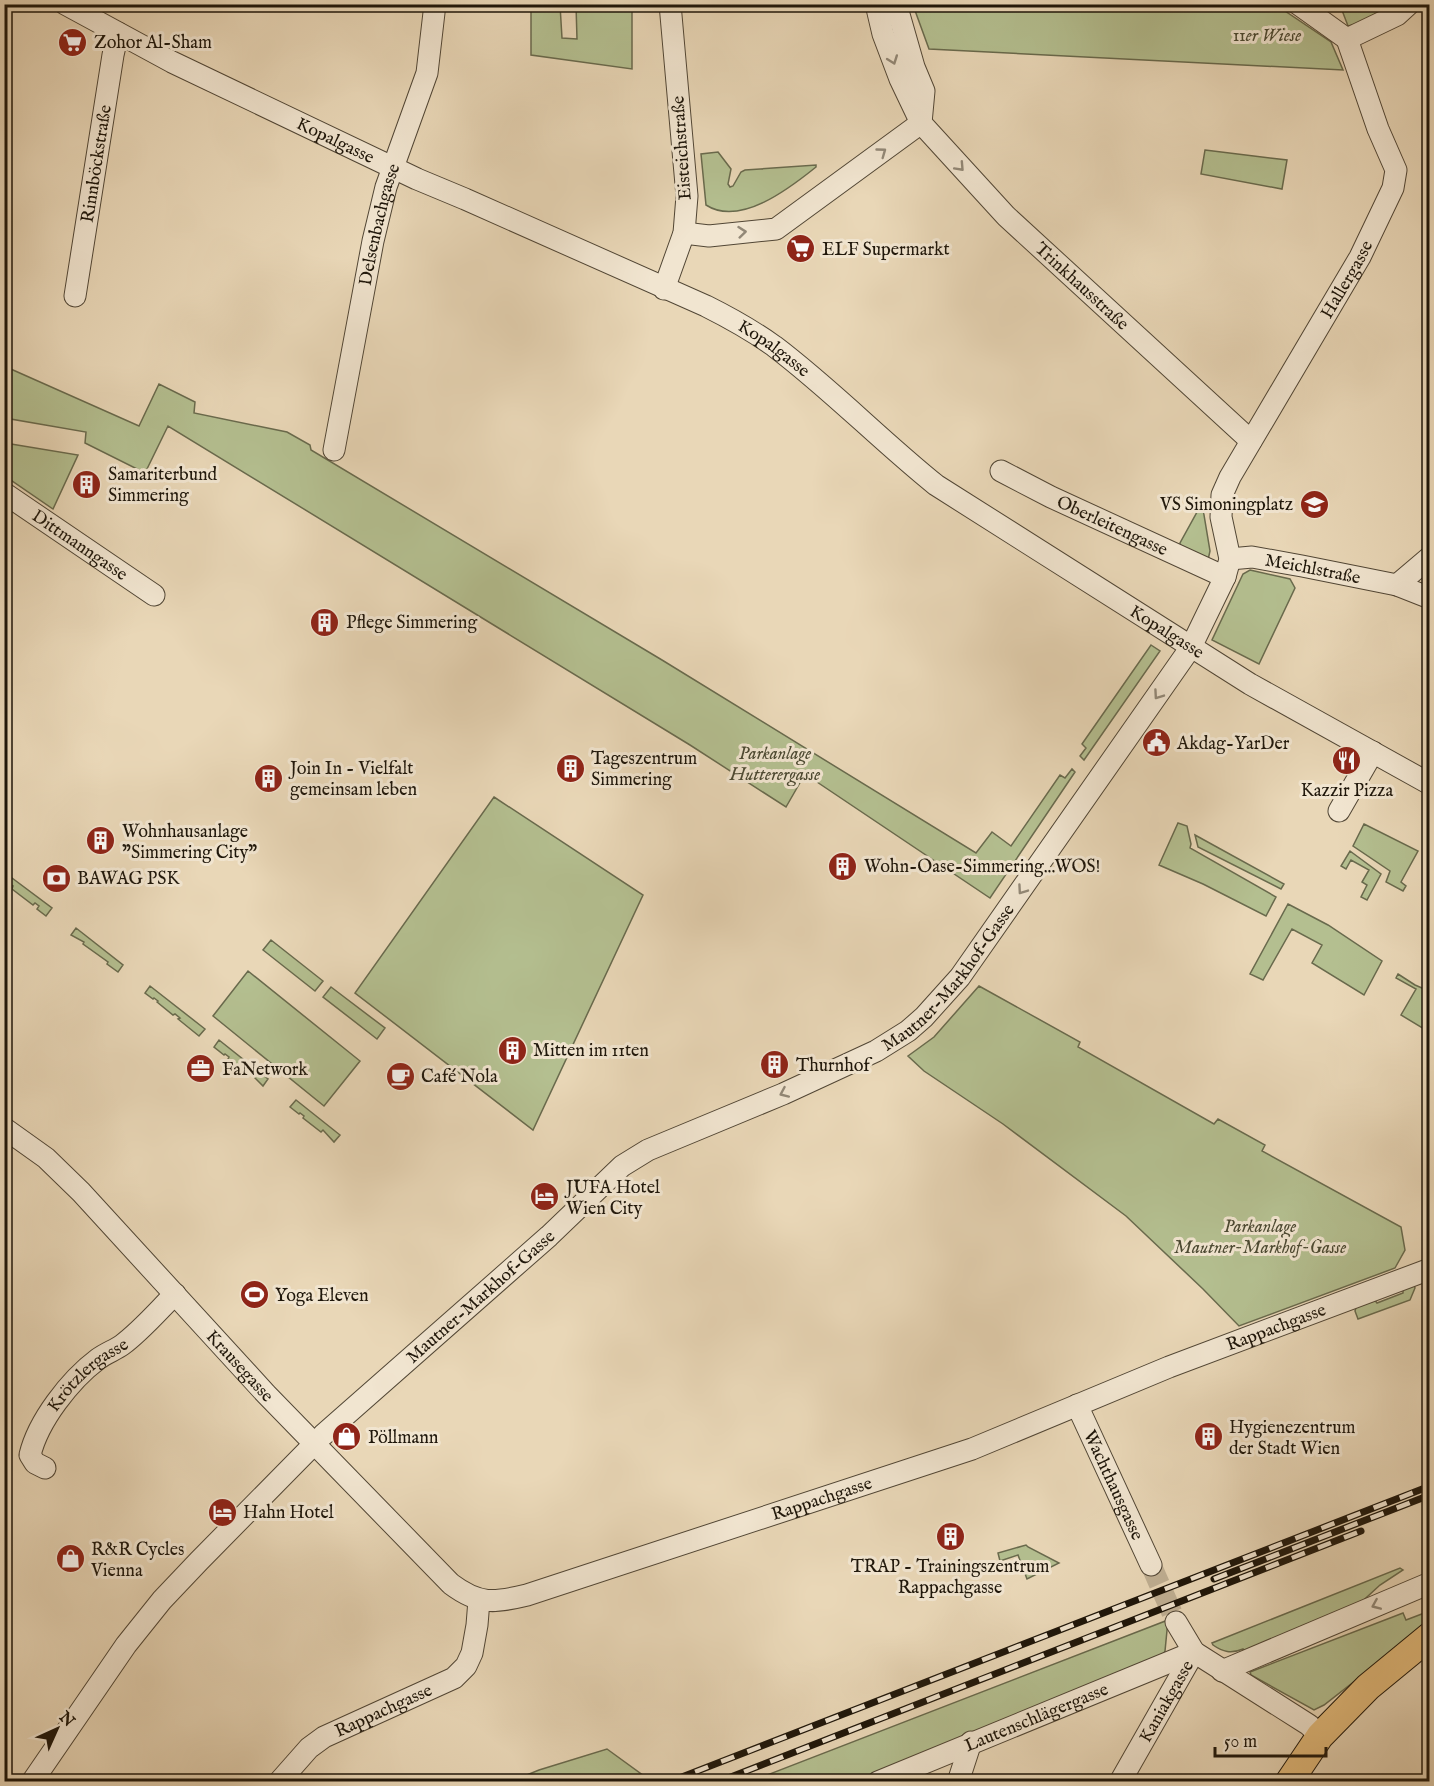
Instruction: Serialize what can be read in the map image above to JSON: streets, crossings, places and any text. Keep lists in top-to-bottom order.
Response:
{
  "streets": {
    "street": [
      "Kopalgasse",
      "Eisteichstraße",
      "Rinnböckstraße",
      "Delsenbachgasse",
      "Hallergasse",
      "Trinkhausstraße",
      "Oberleitengasse",
      "Dittmanngasse",
      "Meichlstraße",
      "Mautner-Markhof-Gasse",
      "Rappachgasse",
      "Krausegasse",
      "Krötzlergasse",
      "Wachthausgasse",
      "Kaniakgasse",
      "Lautenschlägergasse"
    ]
  },
  "crossings": [
    ["Kopalgasse", "Eisteichstraße"],
    ["Kopalgasse", "Rinnböckstraße"],
    ["Kopalgasse", "Delsenbachgasse"],
    ["Kopalgasse", "Mautner-Markhof-Gasse"],
    ["Hallergasse", "Trinkhausstraße"],
    ["Hallergasse", "Oberleitengasse"],
    ["Hallergasse", "Meichlstraße"],
    ["Hallergasse", "Mautner-Markhof-Gasse"],
    ["Oberleitengasse", "Meichlstraße"],
    ["Oberleitengasse", "Mautner-Markhof-Gasse"],
    ["Meichlstraße", "Mautner-Markhof-Gasse"],
    ["Mautner-Markhof-Gasse", "Krausegasse"],
    ["Rappachgasse", "Krausegasse"],
    ["Rappachgasse", "Wachthausgasse"],
    ["Krausegasse", "Krötzlergasse"],
    ["Kaniakgasse", "Lautenschlägergasse"]
  ],
  "one_way": ["Trinkhausstraße", "Mautner-Markhof-Gasse"],
  "parks": ["11er Wiese", "Parkanlage Hutterergasse", "Parkanlage Mautner-Markhof-Gasse"],
  "places": {
    "supermarket": ["Zohor Al-Sham", "ELF Supermarkt"],
    "building": [
      "Samariterbund Simmering",
      "Pflege Simmering",
      "Tageszentrum Simmering",
      "Join In - Vielfalt gemeinsam leben",
      "Wohnhausanlage \"Simmering City\"",
      "Wohn-Oase-Simmering...WOS!",
      "Mitten im 11ten",
      "Thurnhof",
      "Hygienezentrum der Stadt Wien",
      "TRAP - Trainingszentrum Rappachgasse"
    ],
    "school or university": ["VS Simoningplatz"],
    "public building": ["Akdag-YarDer"],
    "restaurant": ["Kazzir Pizza"],
    "bank": ["BAWAG PSK"],
    "office": ["FaNetwork"],
    "cafe": ["Café Nola"],
    "hotel": ["JUFA Hotel Wien City", "Hahn Hotel"],
    "sports": ["Yoga Eleven"],
    "shop": ["Pöllmann", "R&R Cycles Vienna"]
  },
  "scale_bar": "50 m",
  "north": "top right"
}
